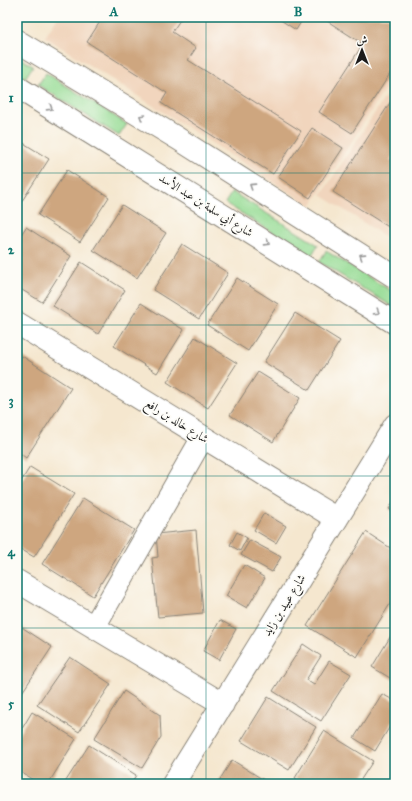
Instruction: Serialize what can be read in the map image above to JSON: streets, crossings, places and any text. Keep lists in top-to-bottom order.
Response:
{
  "streets": {
    "street": ["شارع أبي سلمة بن عبد الأسد", "شارع خالد بن رافع", "شارع عبيد بن زايد"]
  },
  "crossings": [
    ["شارع خالد بن رافع", "شارع عبيد بن زايد"]
  ],
  "north": "top",
  "grid": {
    "columns": ["A", "B"],
    "rows": [
      "1",
      "2",
      "3",
      "4",
      "5"
    ]
  }
}
